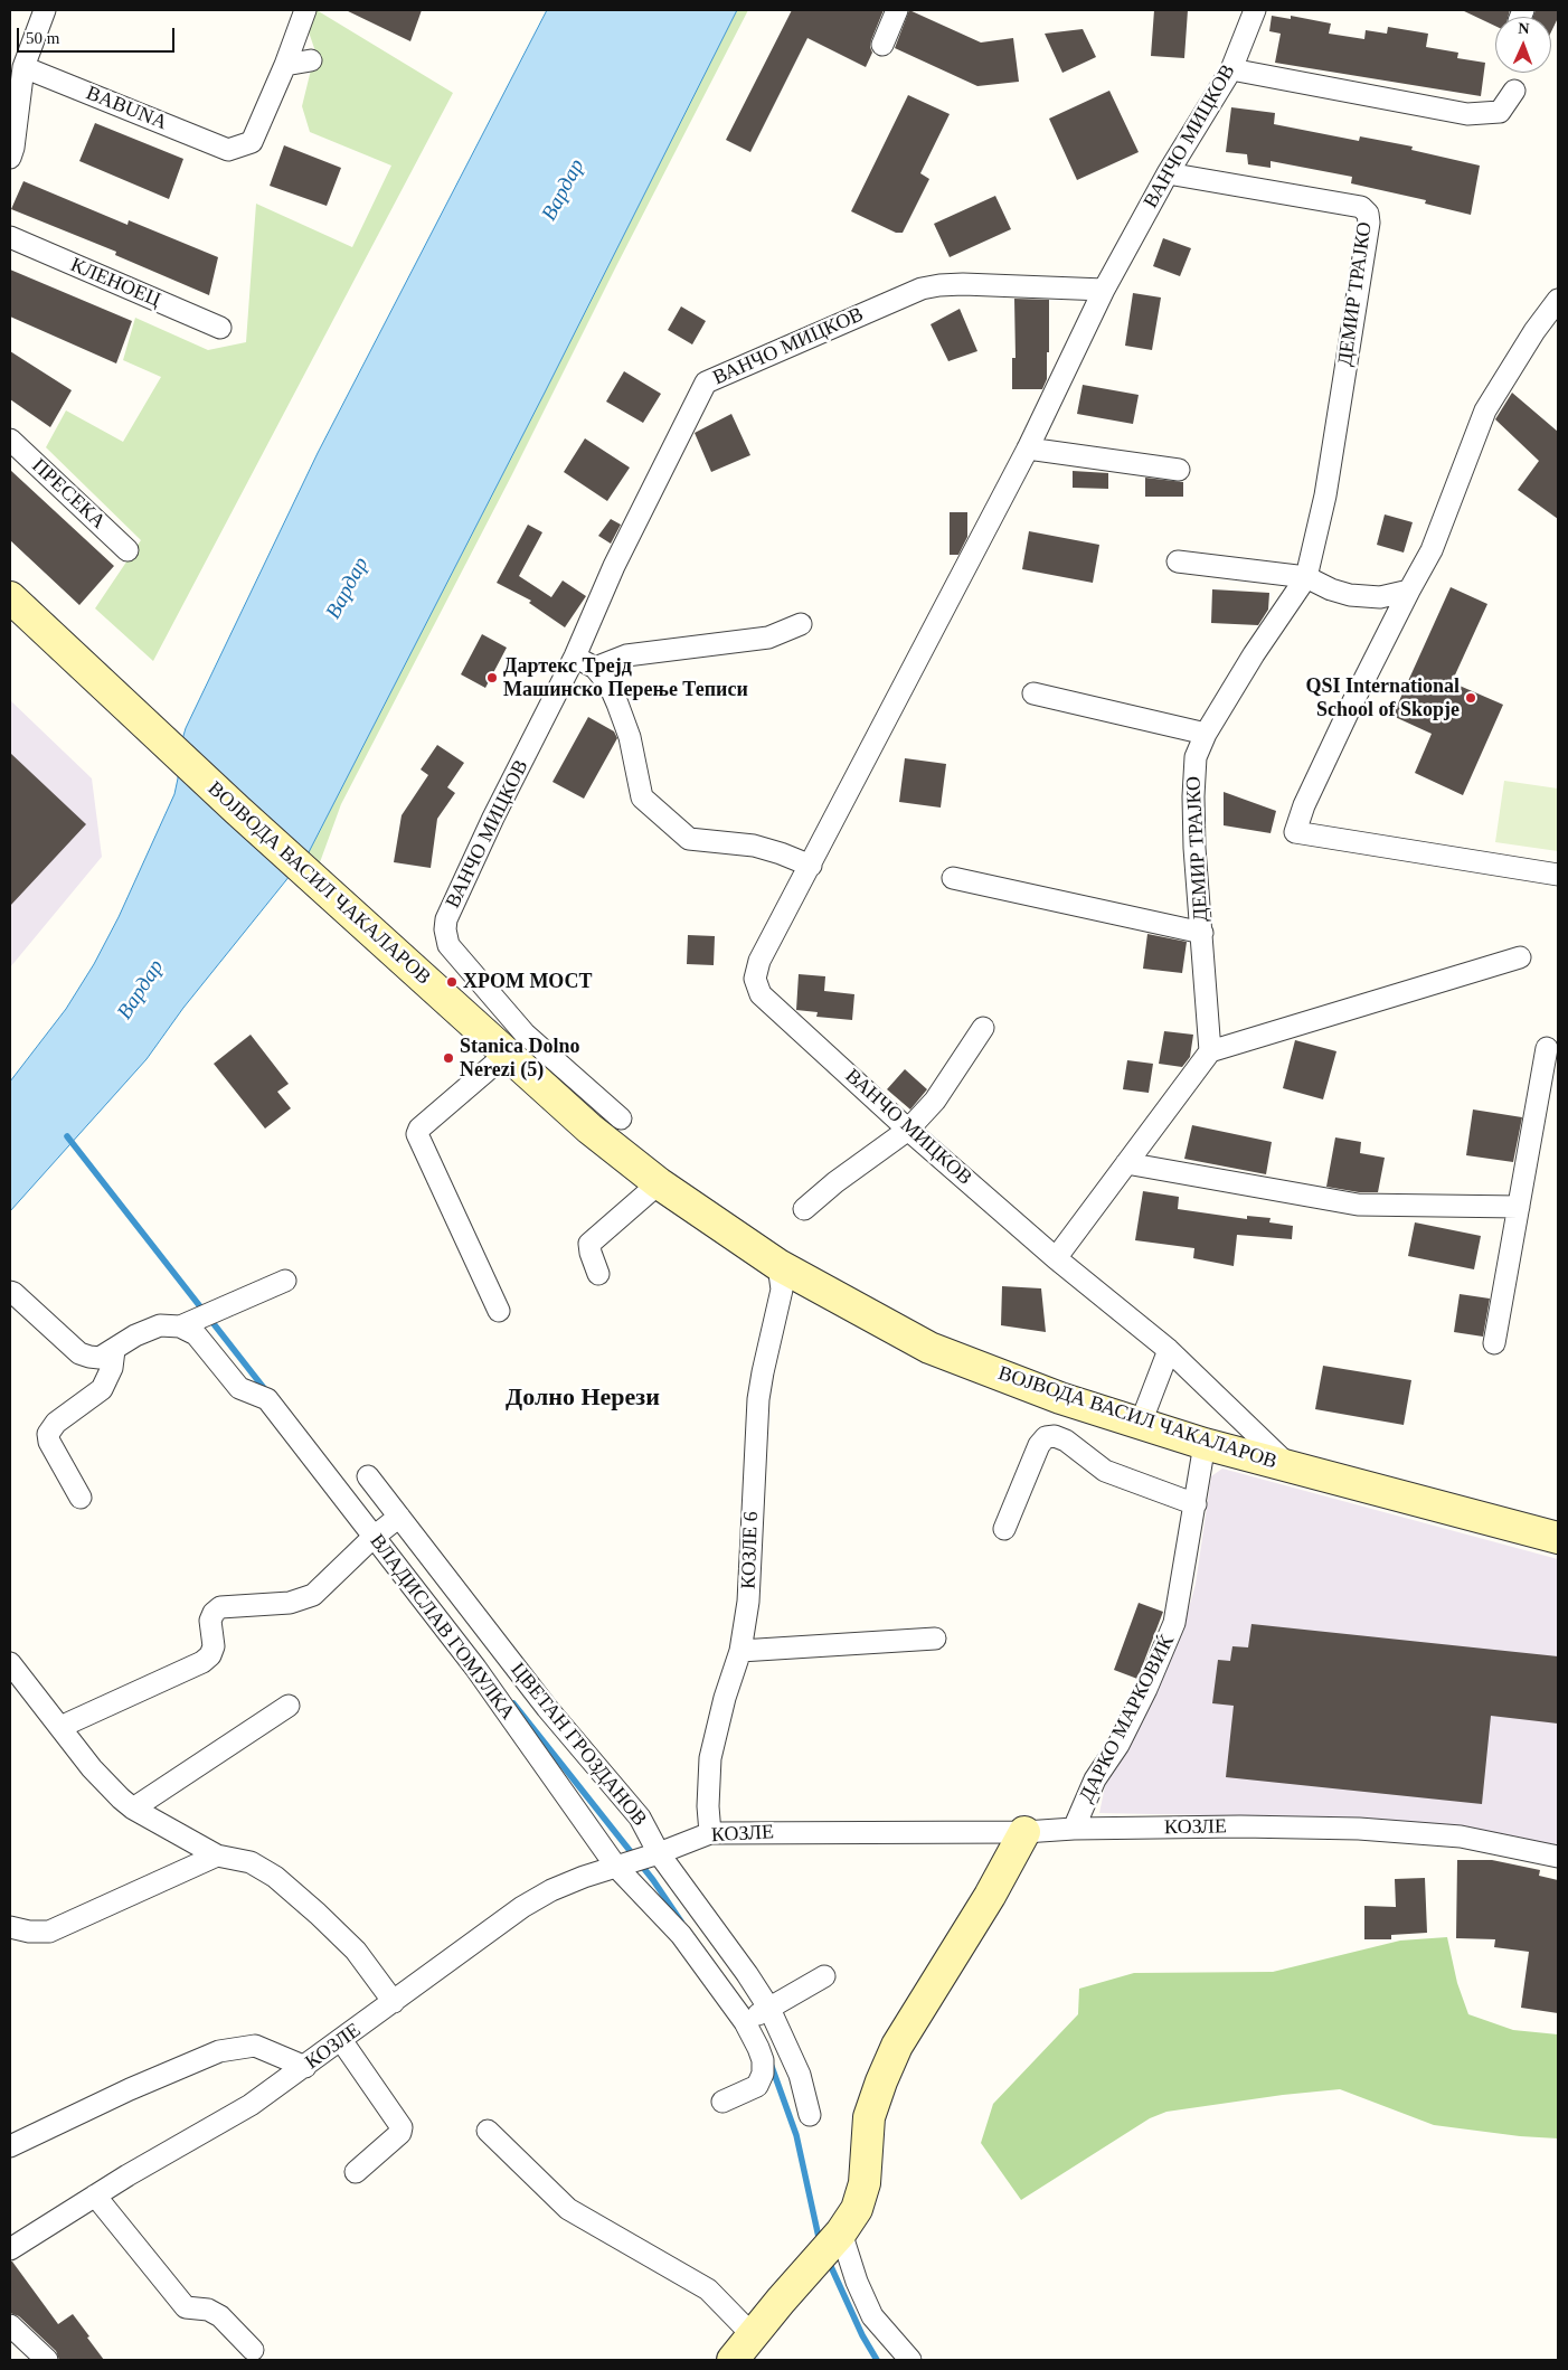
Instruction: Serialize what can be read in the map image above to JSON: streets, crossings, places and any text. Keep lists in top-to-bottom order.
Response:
{
  "streets": {
    "street": [
      "BABUNA",
      "ВАНЧО МИЦКОВ",
      "КЛЕНОЕЦ",
      "ДЕМИР ТРАЈКО",
      "ПРЕСЕКА",
      "ВОЈВОДА ВАСИЛ ЧАКАЛАРОВ",
      "КОЗЛЕ 6",
      "ВЛАДИСЛАВ ГОМУЛКА",
      "ДАРКО МАРКОВИЌ",
      "ЦВЕТАН ГРОЗДАНОВ",
      "КОЗЛЕ"
    ]
  },
  "crossings": [
    ["ВАНЧО МИЦКОВ", "ДЕМИР ТРАЈКО"],
    ["ВАНЧО МИЦКОВ", "ВОЈВОДА ВАСИЛ ЧАКАЛАРОВ"],
    ["ВОЈВОДА ВАСИЛ ЧАКАЛАРОВ", "КОЗЛЕ 6"],
    ["ВОЈВОДА ВАСИЛ ЧАКАЛАРОВ", "ДАРКО МАРКОВИЌ"],
    ["КОЗЛЕ 6", "КОЗЛЕ"],
    ["ВЛАДИСЛАВ ГОМУЛКА", "КОЗЛЕ"],
    ["ДАРКО МАРКОВИЌ", "КОЗЛЕ"],
    ["ЦВЕТАН ГРОЗДАНОВ", "КОЗЛЕ"]
  ],
  "districts": ["Долно Нерези"],
  "water": ["Вардар"],
  "places": [
    "Дартекс Трејд Машинско Перење Теписи",
    "QSI International School of Skopje",
    "ХРОМ МОСТ",
    "Stanica Dolno Nerezi (5)"
  ],
  "scale_bar": "50 m",
  "north": "top"
}
